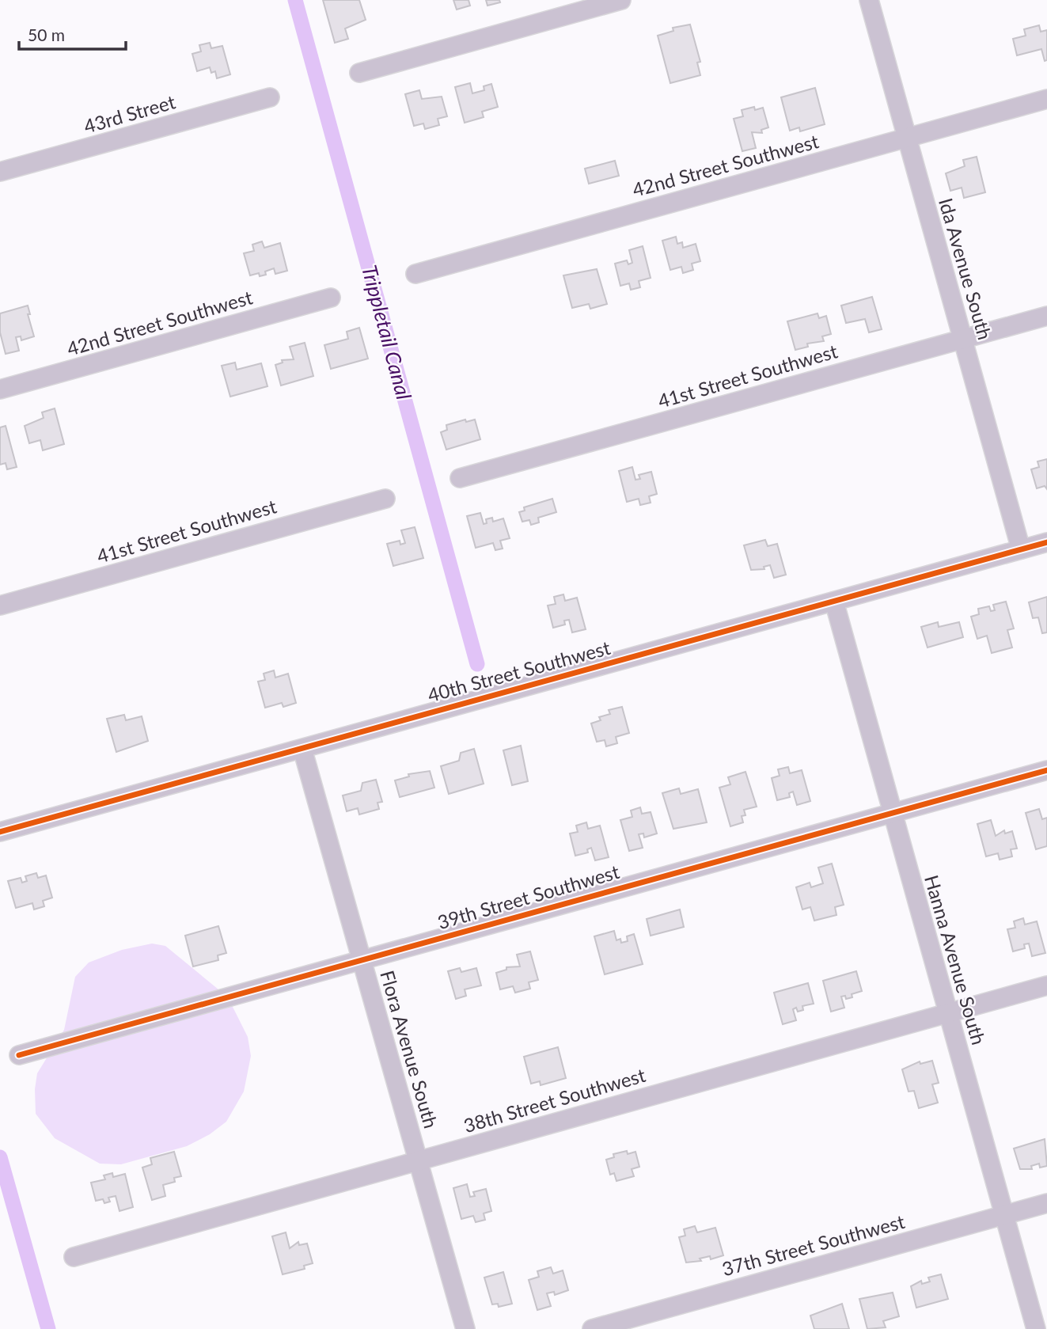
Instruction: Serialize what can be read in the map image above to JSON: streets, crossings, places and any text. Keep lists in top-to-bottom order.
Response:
{
  "streets": {
    "street": [
      "43rd Street",
      "42nd Street Southwest",
      "Ida Avenue South",
      "41st Street Southwest",
      "40th Street Southwest",
      "39th Street Southwest",
      "Hanna Avenue South",
      "Flora Avenue South",
      "38th Street Southwest",
      "37th Street Southwest"
    ]
  },
  "crossings": [
    ["42nd Street Southwest", "Ida Avenue South"],
    ["Ida Avenue South", "41st Street Southwest"],
    ["Ida Avenue South", "40th Street Southwest"],
    ["40th Street Southwest", "Hanna Avenue South"],
    ["40th Street Southwest", "Flora Avenue South"],
    ["39th Street Southwest", "Hanna Avenue South"],
    ["39th Street Southwest", "Flora Avenue South"],
    ["Hanna Avenue South", "38th Street Southwest"],
    ["Hanna Avenue South", "37th Street Southwest"],
    ["Flora Avenue South", "38th Street Southwest"]
  ],
  "water": ["Trippletail Canal"],
  "scale_bar": "50 m"
}
